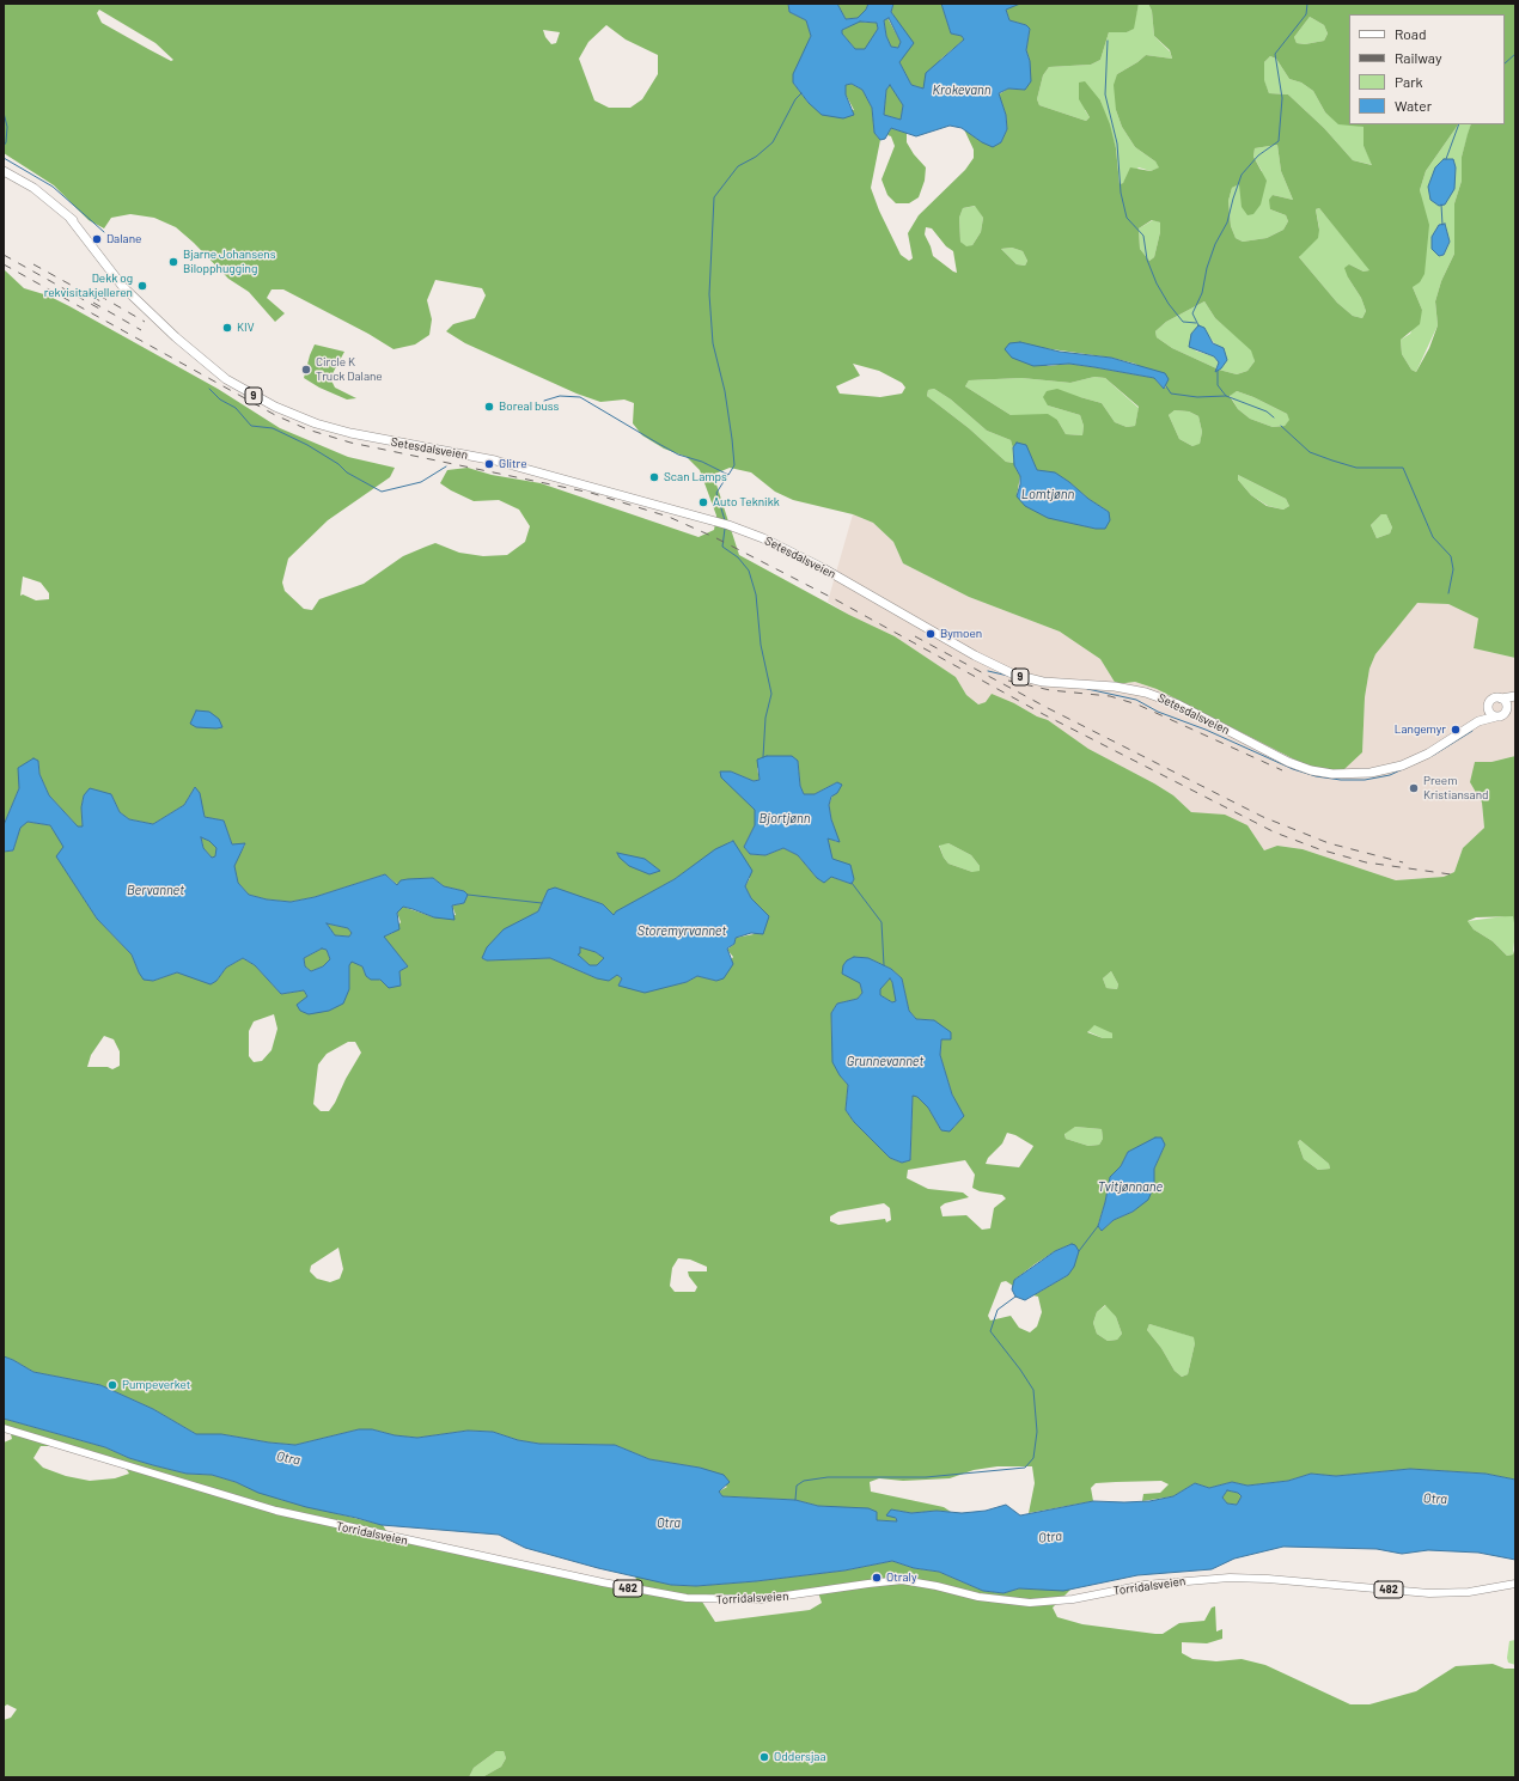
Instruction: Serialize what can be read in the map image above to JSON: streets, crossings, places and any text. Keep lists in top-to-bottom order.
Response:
{
  "streets": {
    "highway": ["9", "Setesdalsveien"],
    "main road": ["Torridalsveien", "482"]
  },
  "crossings": [
    ["9", "Setesdalsveien"]
  ],
  "water": [
    "Krokevann",
    "Lomtjønn",
    "Bjortjønn",
    "Bervannet",
    "Storemyrvannet",
    "Grunnevannet",
    "Tvitjønnane",
    "Otra"
  ],
  "places": [
    "Dalane",
    "Bjarne Johansens Bilopphugging",
    "Dekk og rekvisitakjelleren",
    "KIV",
    "Circle K Truck Dalane",
    "Boreal buss",
    "Glitre",
    "Scan Lamps",
    "Auto Teknikk",
    "Bymoen",
    "Langemyr",
    "Preem Kristiansand",
    "Pumpeverket",
    "Otraly",
    "Oddersjaa"
  ],
  "legend": [
    "Road",
    "Railway",
    "Park",
    "Water"
  ]
}
